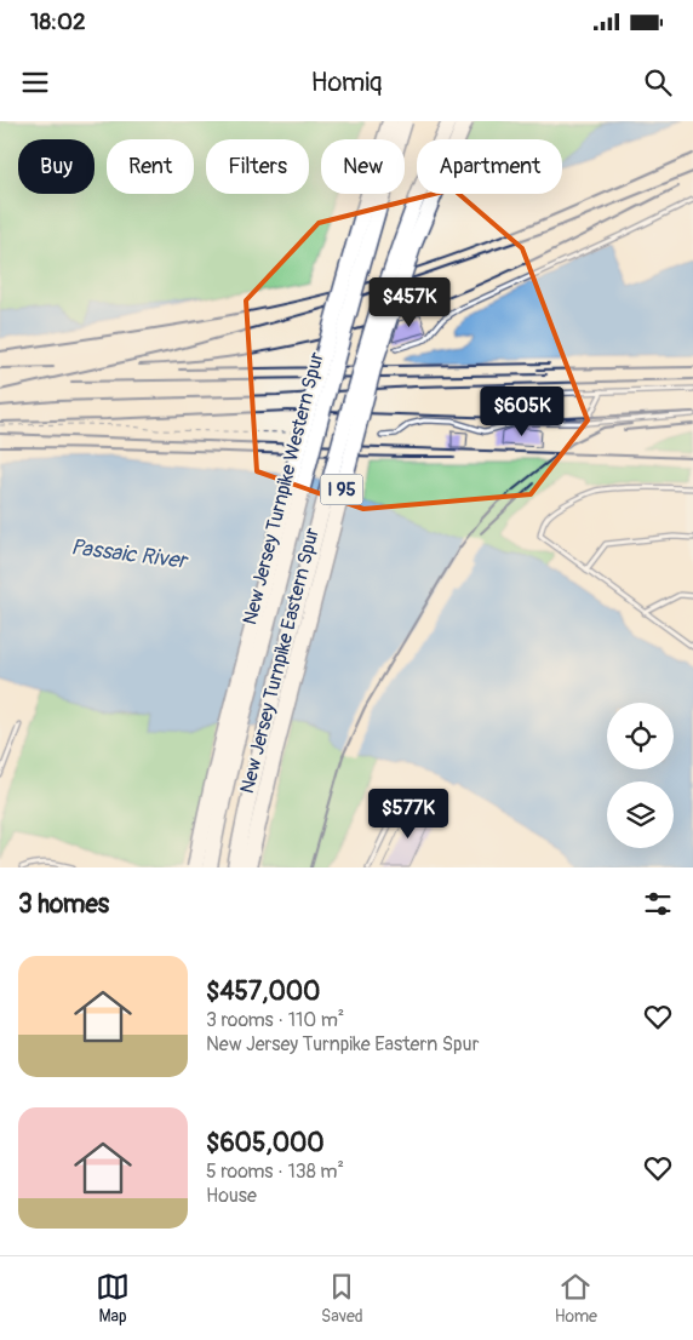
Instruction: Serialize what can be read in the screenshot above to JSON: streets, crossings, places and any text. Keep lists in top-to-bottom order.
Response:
{
  "streets": {
    "highway": ["New Jersey Turnpike Western Spur", "I 95", "New Jersey Turnpike Eastern Spur"]
  },
  "water": ["Passaic River"],
  "page": {
    "status": "18:02",
    "header": "Homiq",
    "chip": [
      "Buy",
      "Rent",
      "Filters",
      "New",
      "Apartment"
    ],
    "price": ["$457K", "$605K", "$577K"],
    "heading": "3 homes",
    "list": [
      {
        "name": "$457,000",
        "note": "3 rooms · 110 m² · New Jersey Turnpike Eastern Spur"
      },
      {
        "name": "$605,000",
        "note": "5 rooms · 138 m² · House"
      }
    ],
    "tabs": ["Map", "Saved", "Home"]
  }
}
